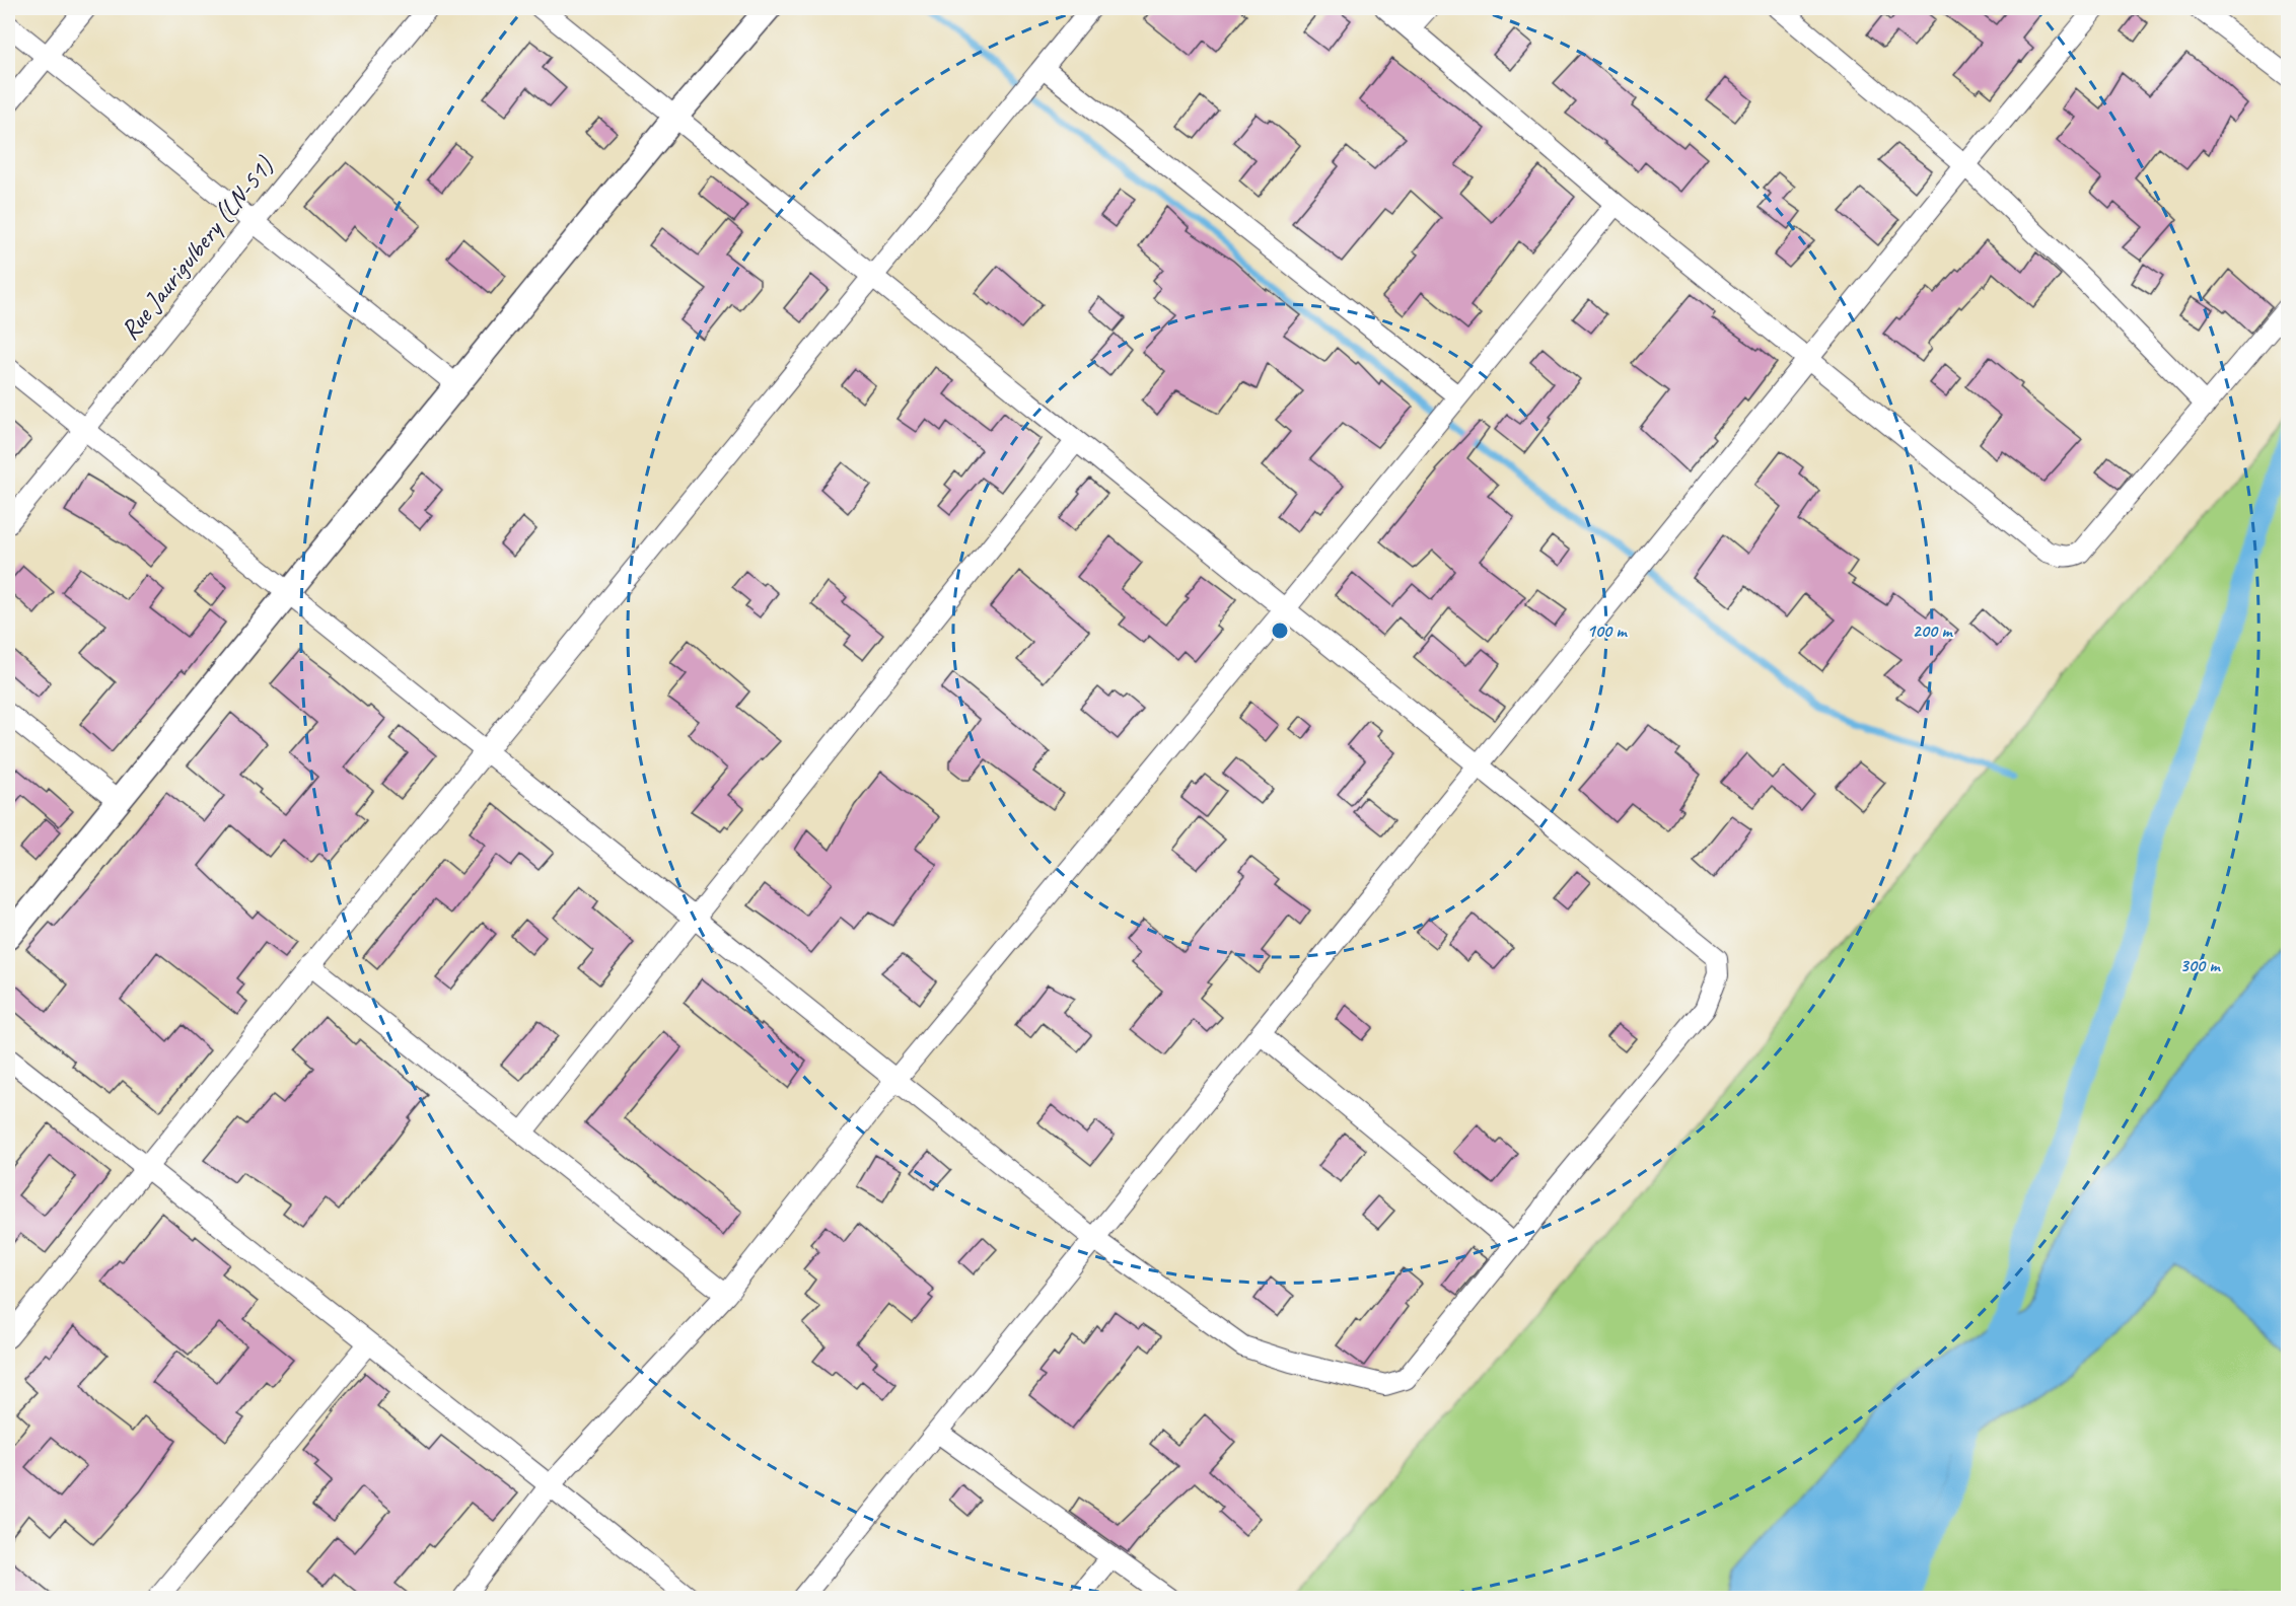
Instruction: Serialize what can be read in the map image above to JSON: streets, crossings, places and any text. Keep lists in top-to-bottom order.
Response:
{
  "streets": {
    "street": ["Rue Jaurigulbery (LN-51)"]
  },
  "rings": ["100 m", "200 m", "300 m"]
}
